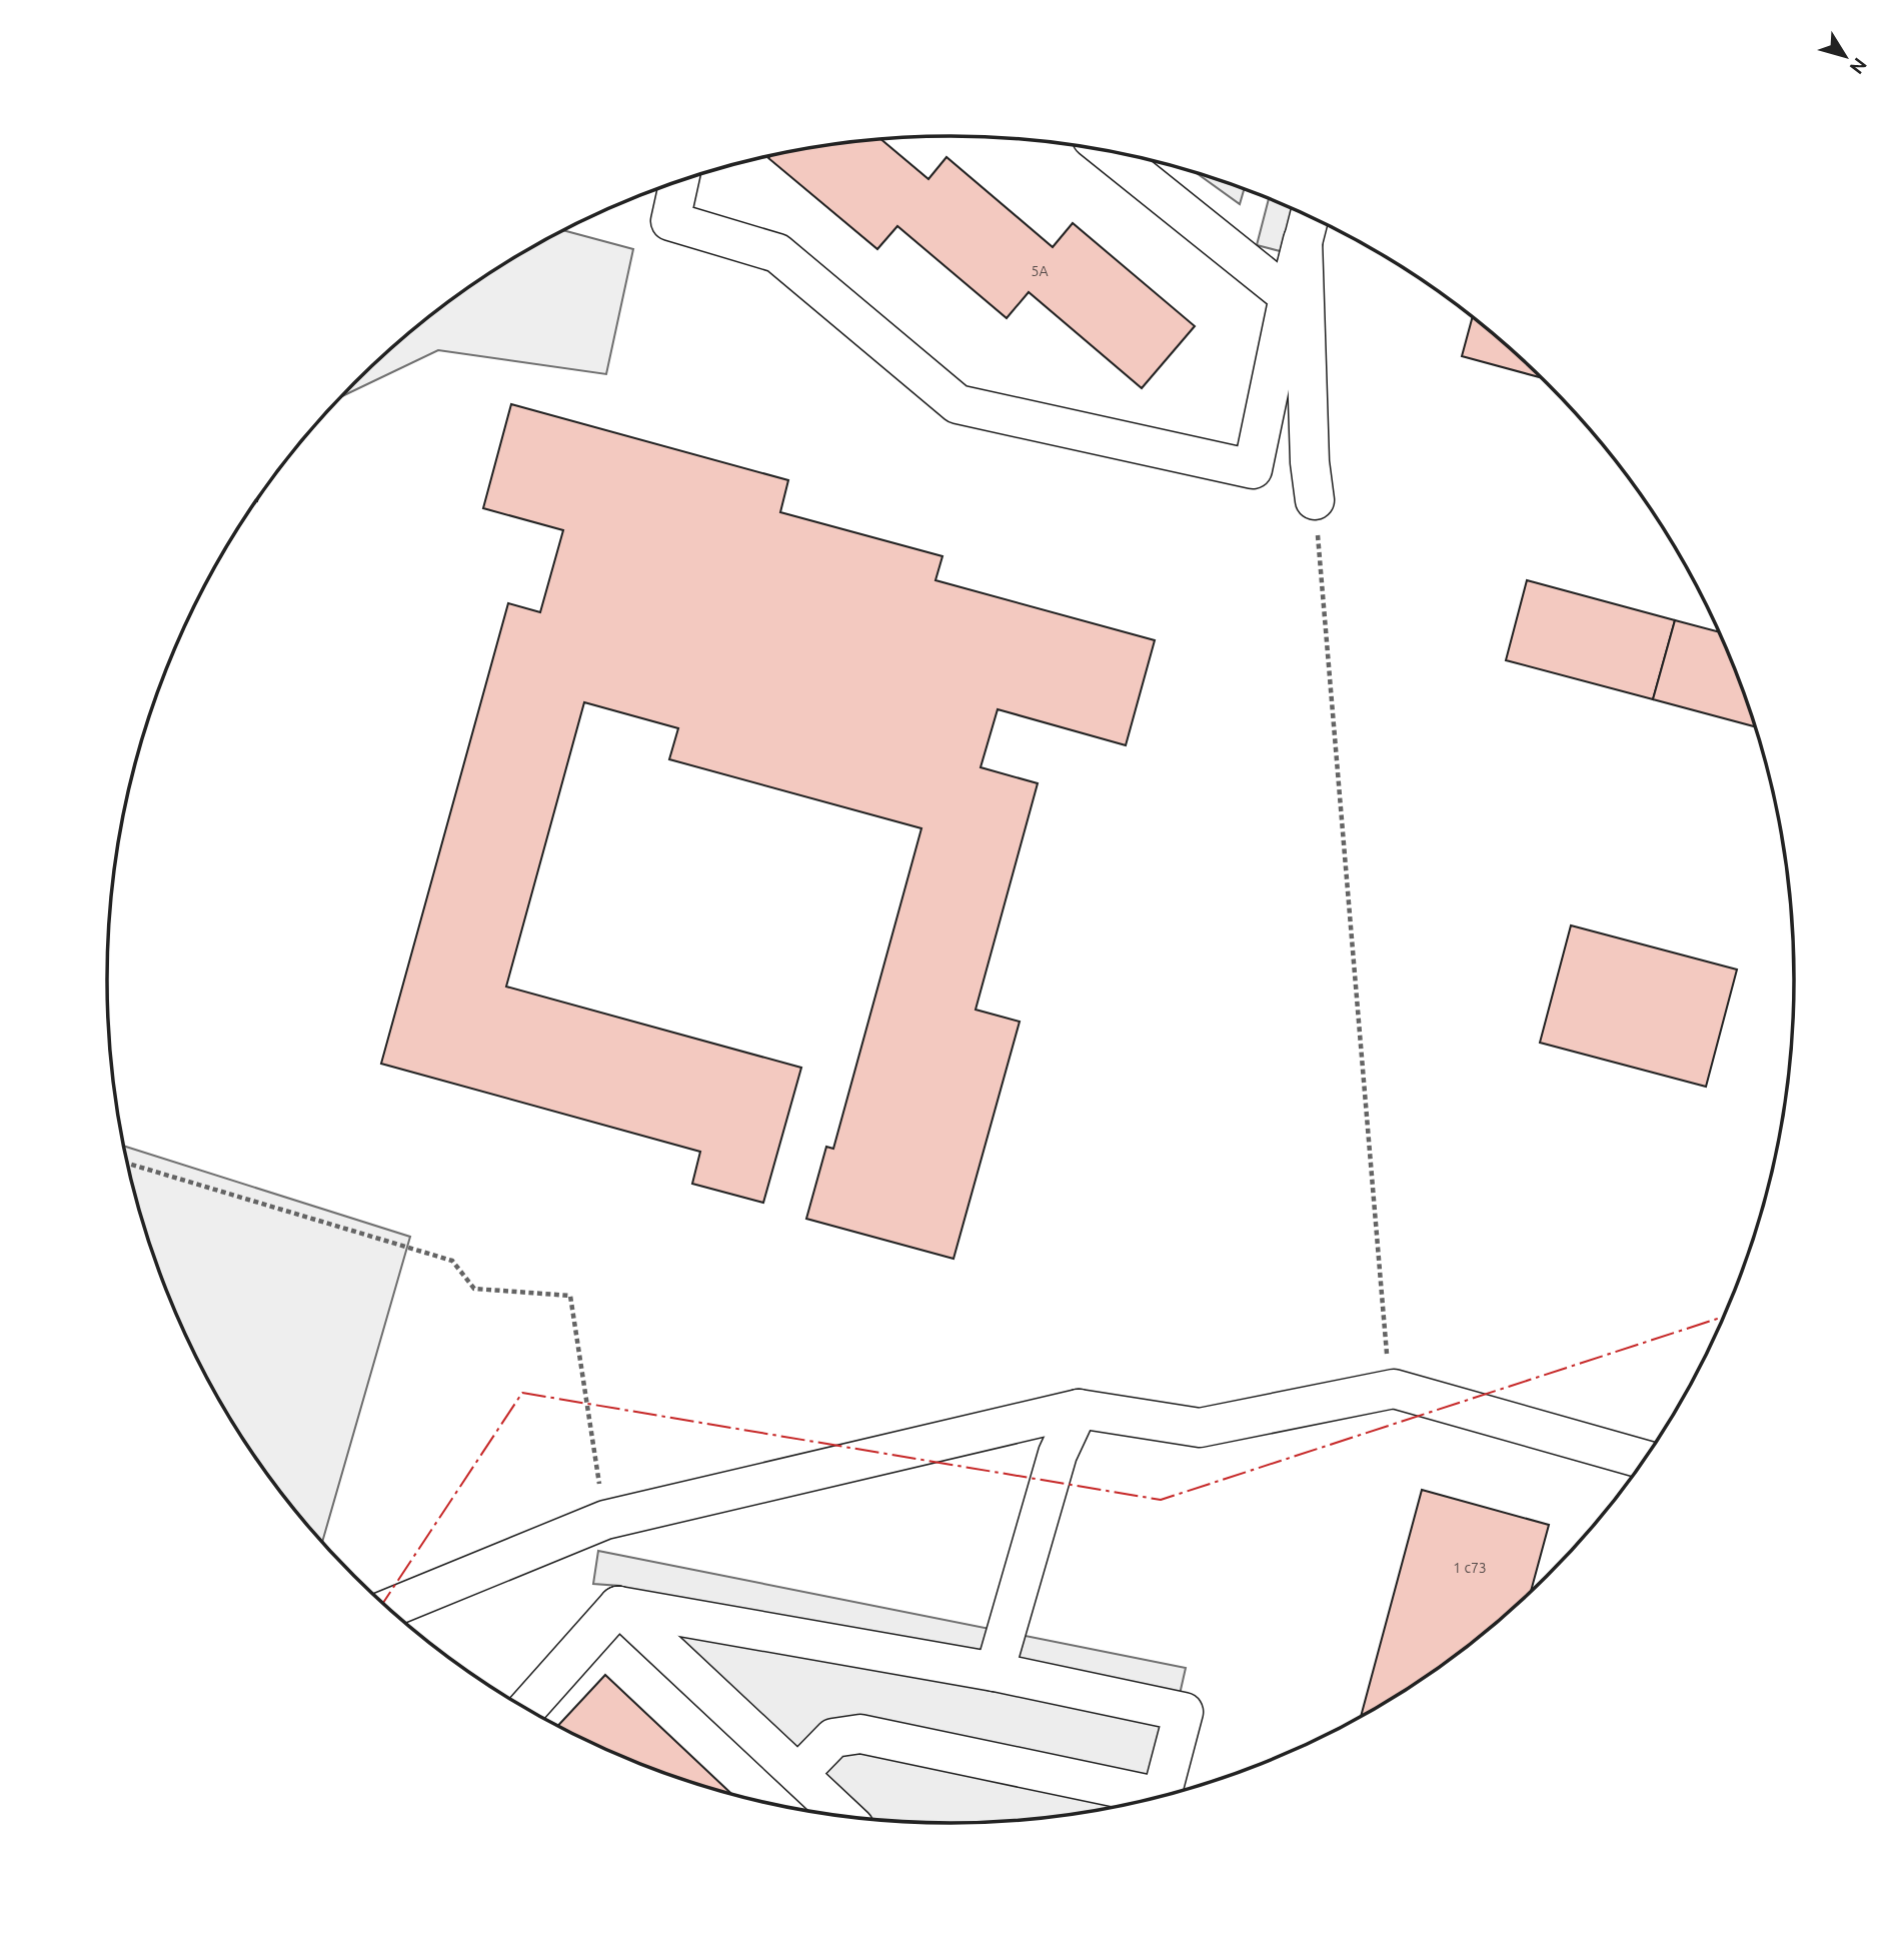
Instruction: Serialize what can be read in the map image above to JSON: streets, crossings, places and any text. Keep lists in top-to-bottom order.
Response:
{
  "house_numbers": ["5А", "1 с73"],
  "north": "bottom right"
}
